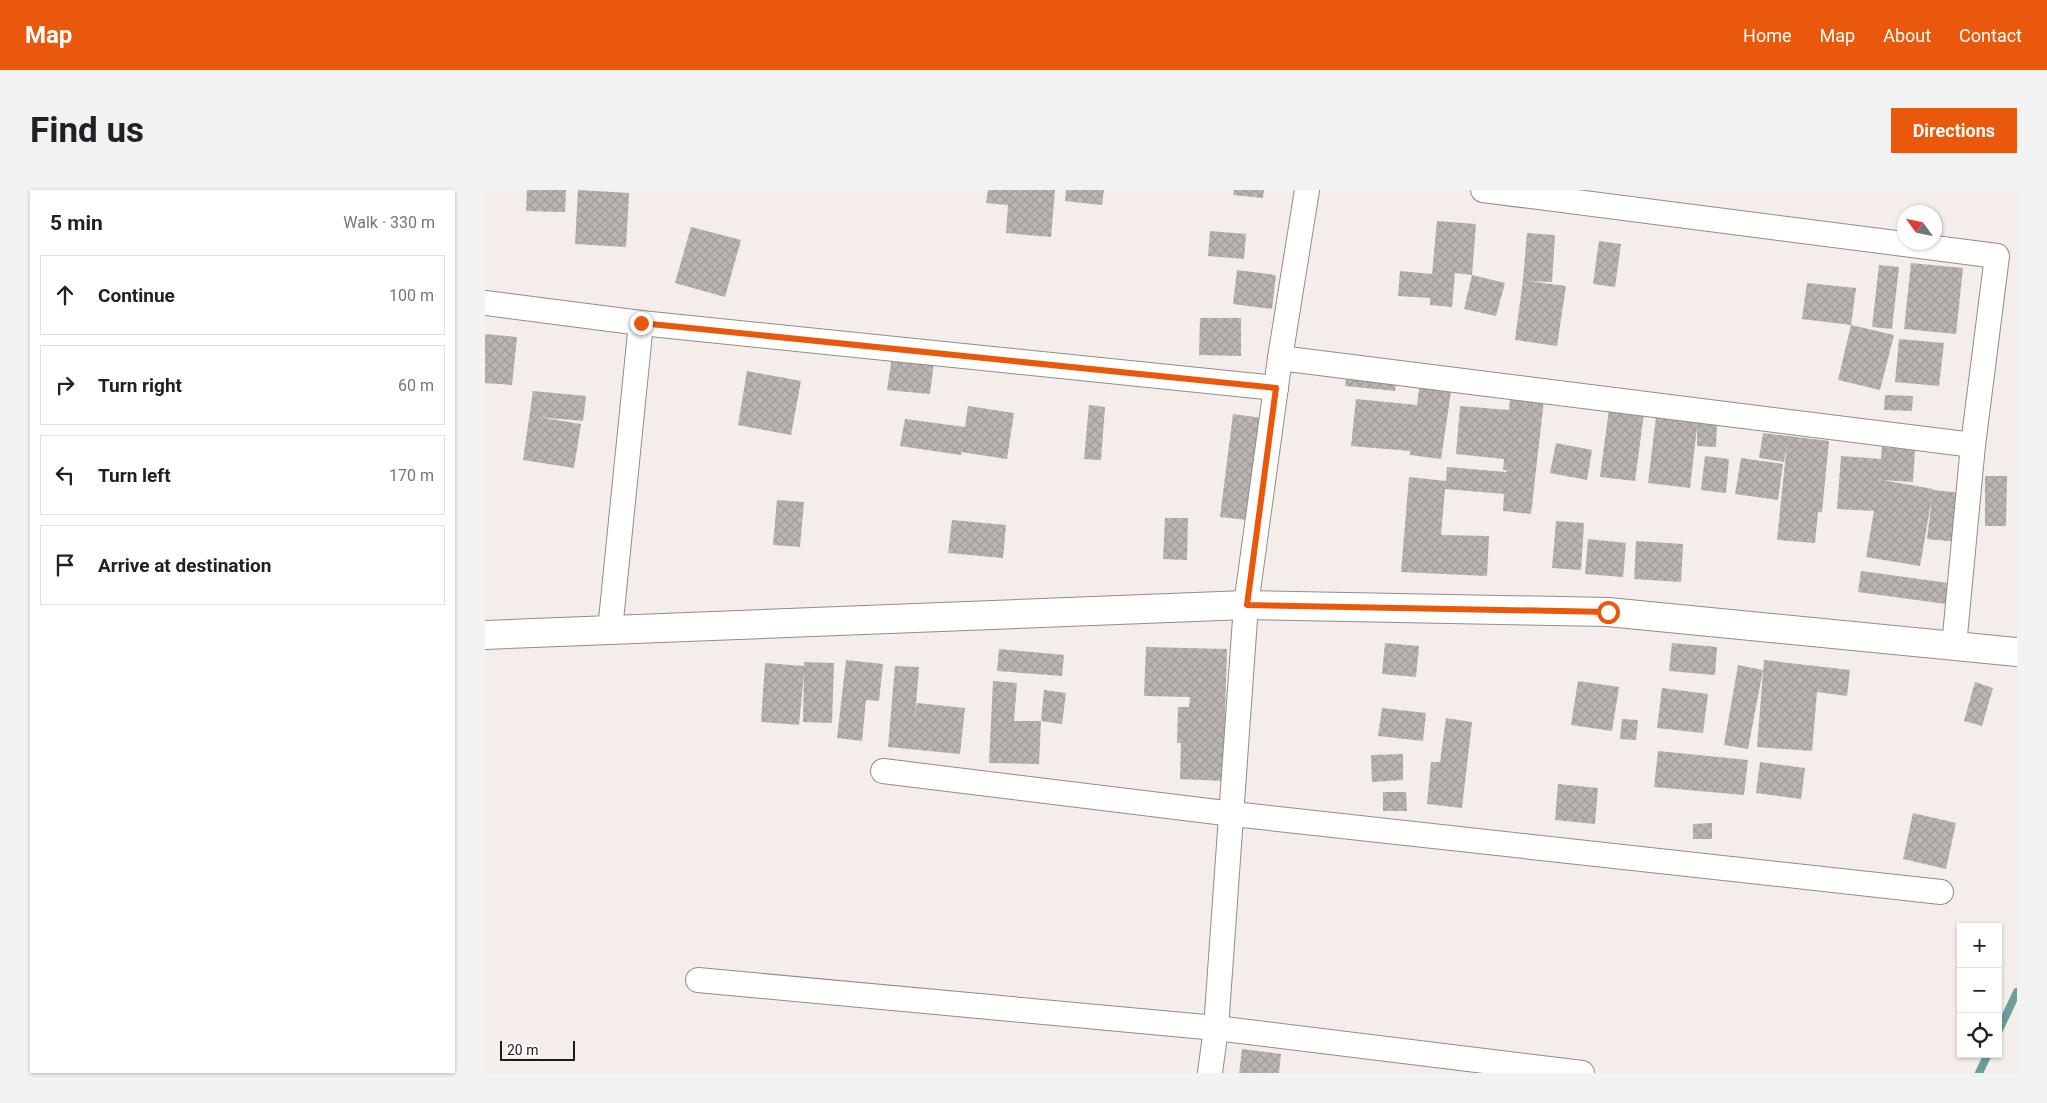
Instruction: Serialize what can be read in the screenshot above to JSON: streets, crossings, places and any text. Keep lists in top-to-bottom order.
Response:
{
  "scale_bar": "20 m",
  "north": "top left",
  "page": {
    "header": "Map",
    "nav": [
      "Home",
      "Map",
      "About",
      "Contact"
    ],
    "buttons": "Directions",
    "title": "Find us",
    "heading": ["5 min", "Walk · 330 m"],
    "list": [
      ["Continue", "100 m"],
      ["Turn right", "60 m"],
      ["Turn left", "170 m"],
      "Arrive at destination"
    ],
    "map_buttons": ["+", "−"],
    "scale": "20 m"
  }
}
